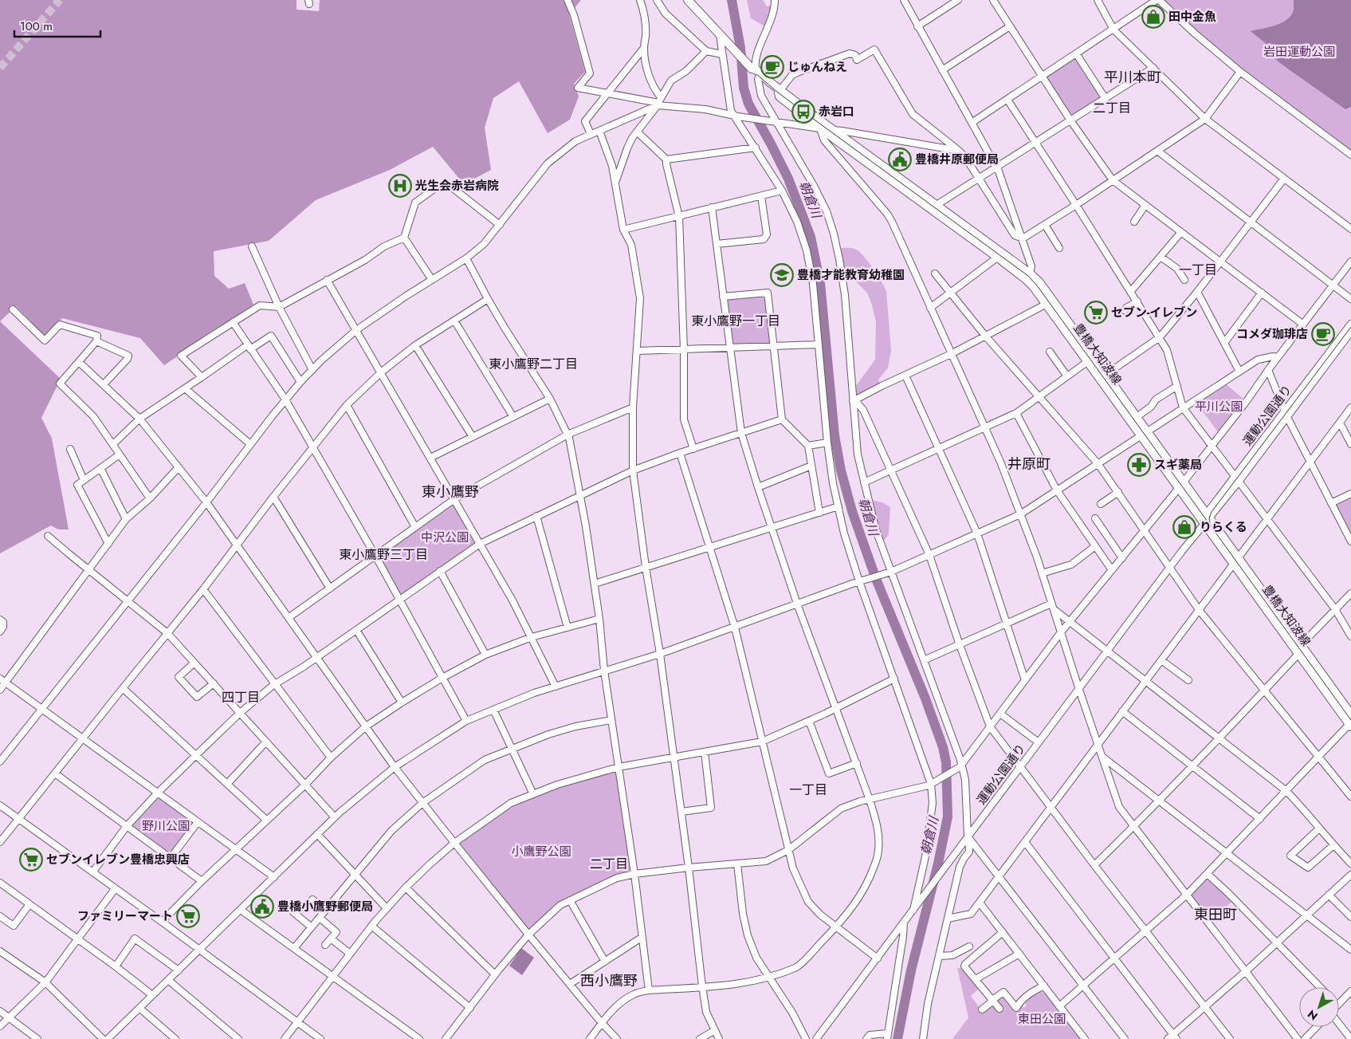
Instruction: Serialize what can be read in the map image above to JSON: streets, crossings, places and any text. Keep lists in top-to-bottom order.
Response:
{
  "streets": {
    "main road": ["豊橋大知波線"],
    "street": ["運動公園通り"]
  },
  "crossings": [
    ["豊橋大知波線", "運動公園通り"]
  ],
  "districts": [
    "平川本町",
    "二丁目",
    "一丁目",
    "東小鷹野一丁目",
    "東小鷹野二丁目",
    "井原町",
    "東小鷹野",
    "東小鷹野三丁目",
    "四丁目",
    "一丁目",
    "二丁目",
    "東田町",
    "西小鷹野"
  ],
  "water": ["朝倉川"],
  "parks": [
    "岩田運動公園",
    "平川公園",
    "中沢公園",
    "野川公園",
    "小鷹野公園",
    "東田公園"
  ],
  "places": {
    "shop": ["田中金魚", "りらくる"],
    "cafe": ["じゅんねえ", "コメダ珈琲店"],
    "bus stop": ["赤岩口"],
    "public building": ["豊橋井原郵便局", "豊橋小鷹野郵便局"],
    "hospital": ["光生会赤岩病院"],
    "school or university": ["豊橋才能教育幼稚園"],
    "supermarket": ["セブン-イレブン", "セブンイレブン豊橋忠興店", "ファミリーマート"],
    "pharmacy": ["スギ薬局"]
  },
  "scale_bar": "100 m",
  "north": "bottom left"
}
